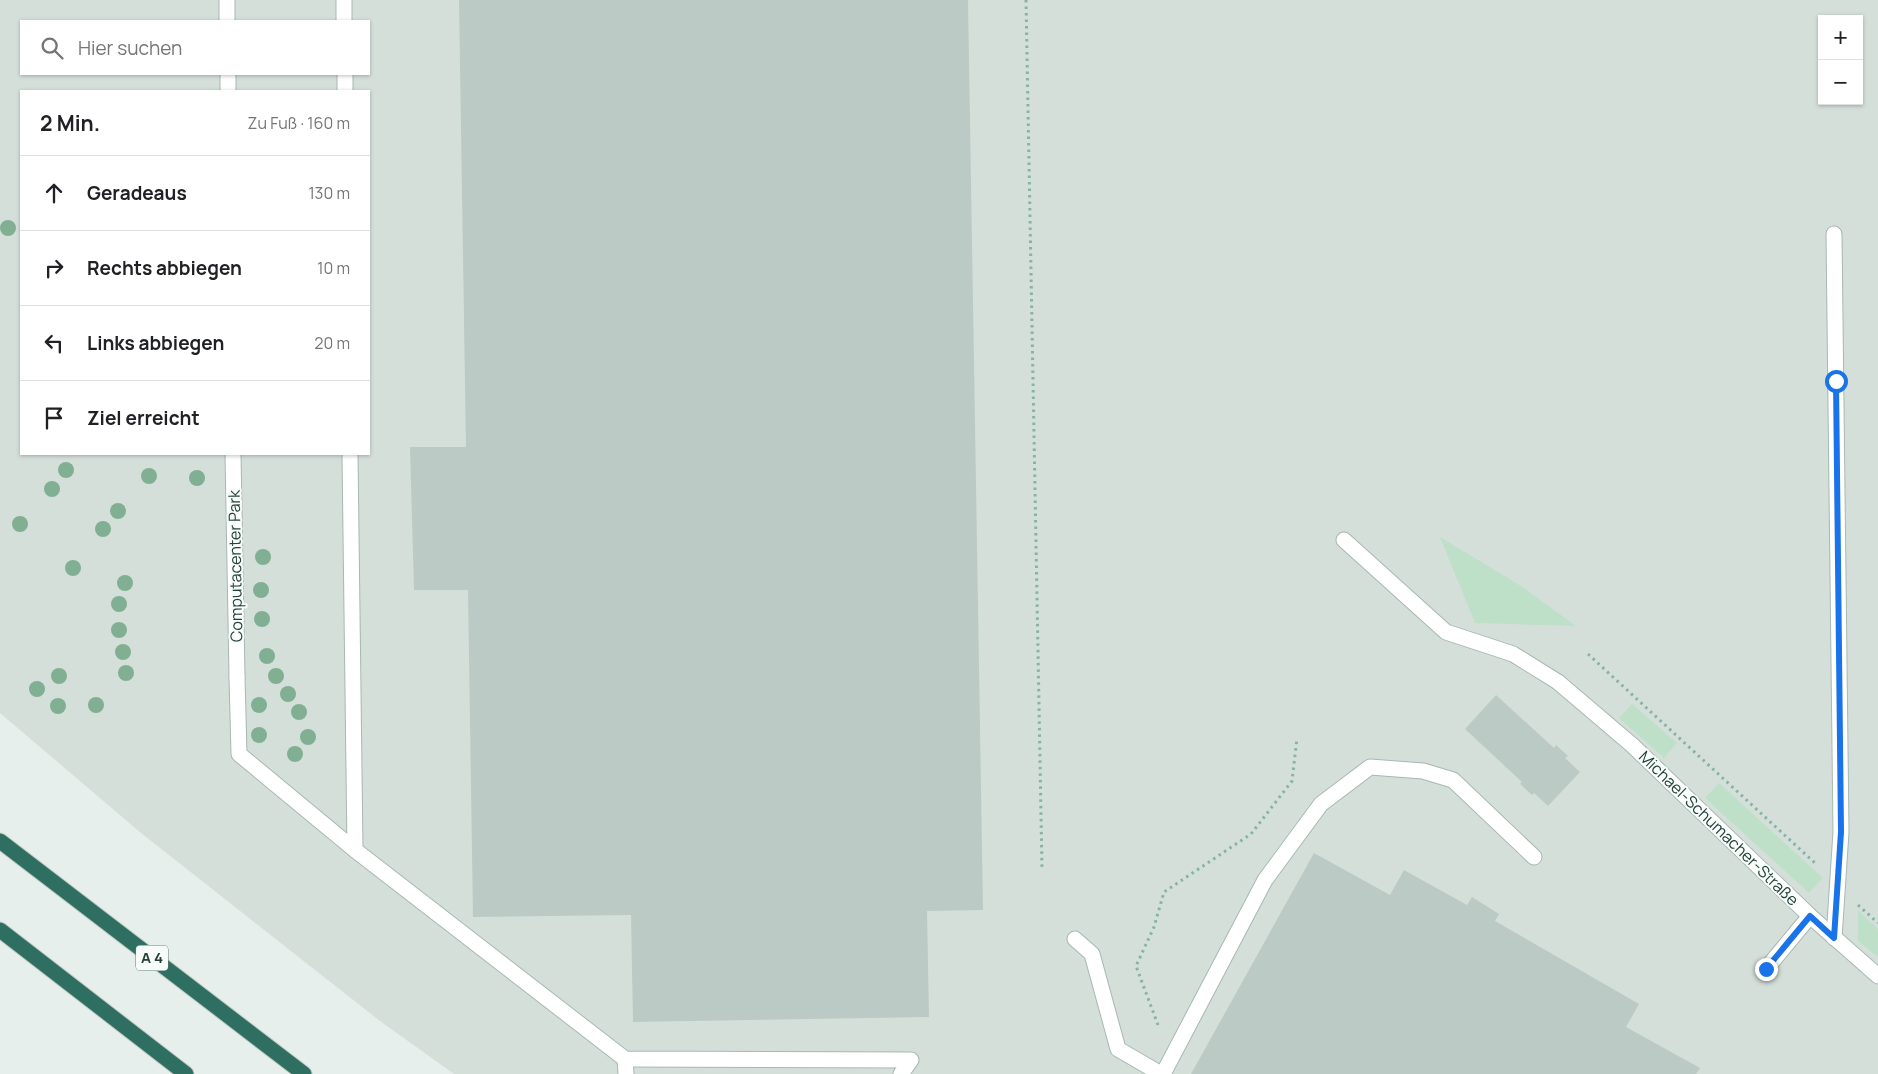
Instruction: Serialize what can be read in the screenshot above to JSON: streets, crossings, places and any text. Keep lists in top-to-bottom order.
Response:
{
  "streets": {
    "highway": ["A 4"],
    "street": ["Computacenter Park", "Michael-Schumacher-Straße"]
  },
  "page": {
    "map_buttons": ["+", "−"],
    "search": "Hier suchen",
    "heading": ["2 Min.", "Zu Fuß · 160 m"],
    "list": [
      ["Geradeaus", "130 m"],
      ["Rechts abbiegen", "10 m"],
      ["Links abbiegen", "20 m"],
      "Ziel erreicht"
    ]
  }
}
